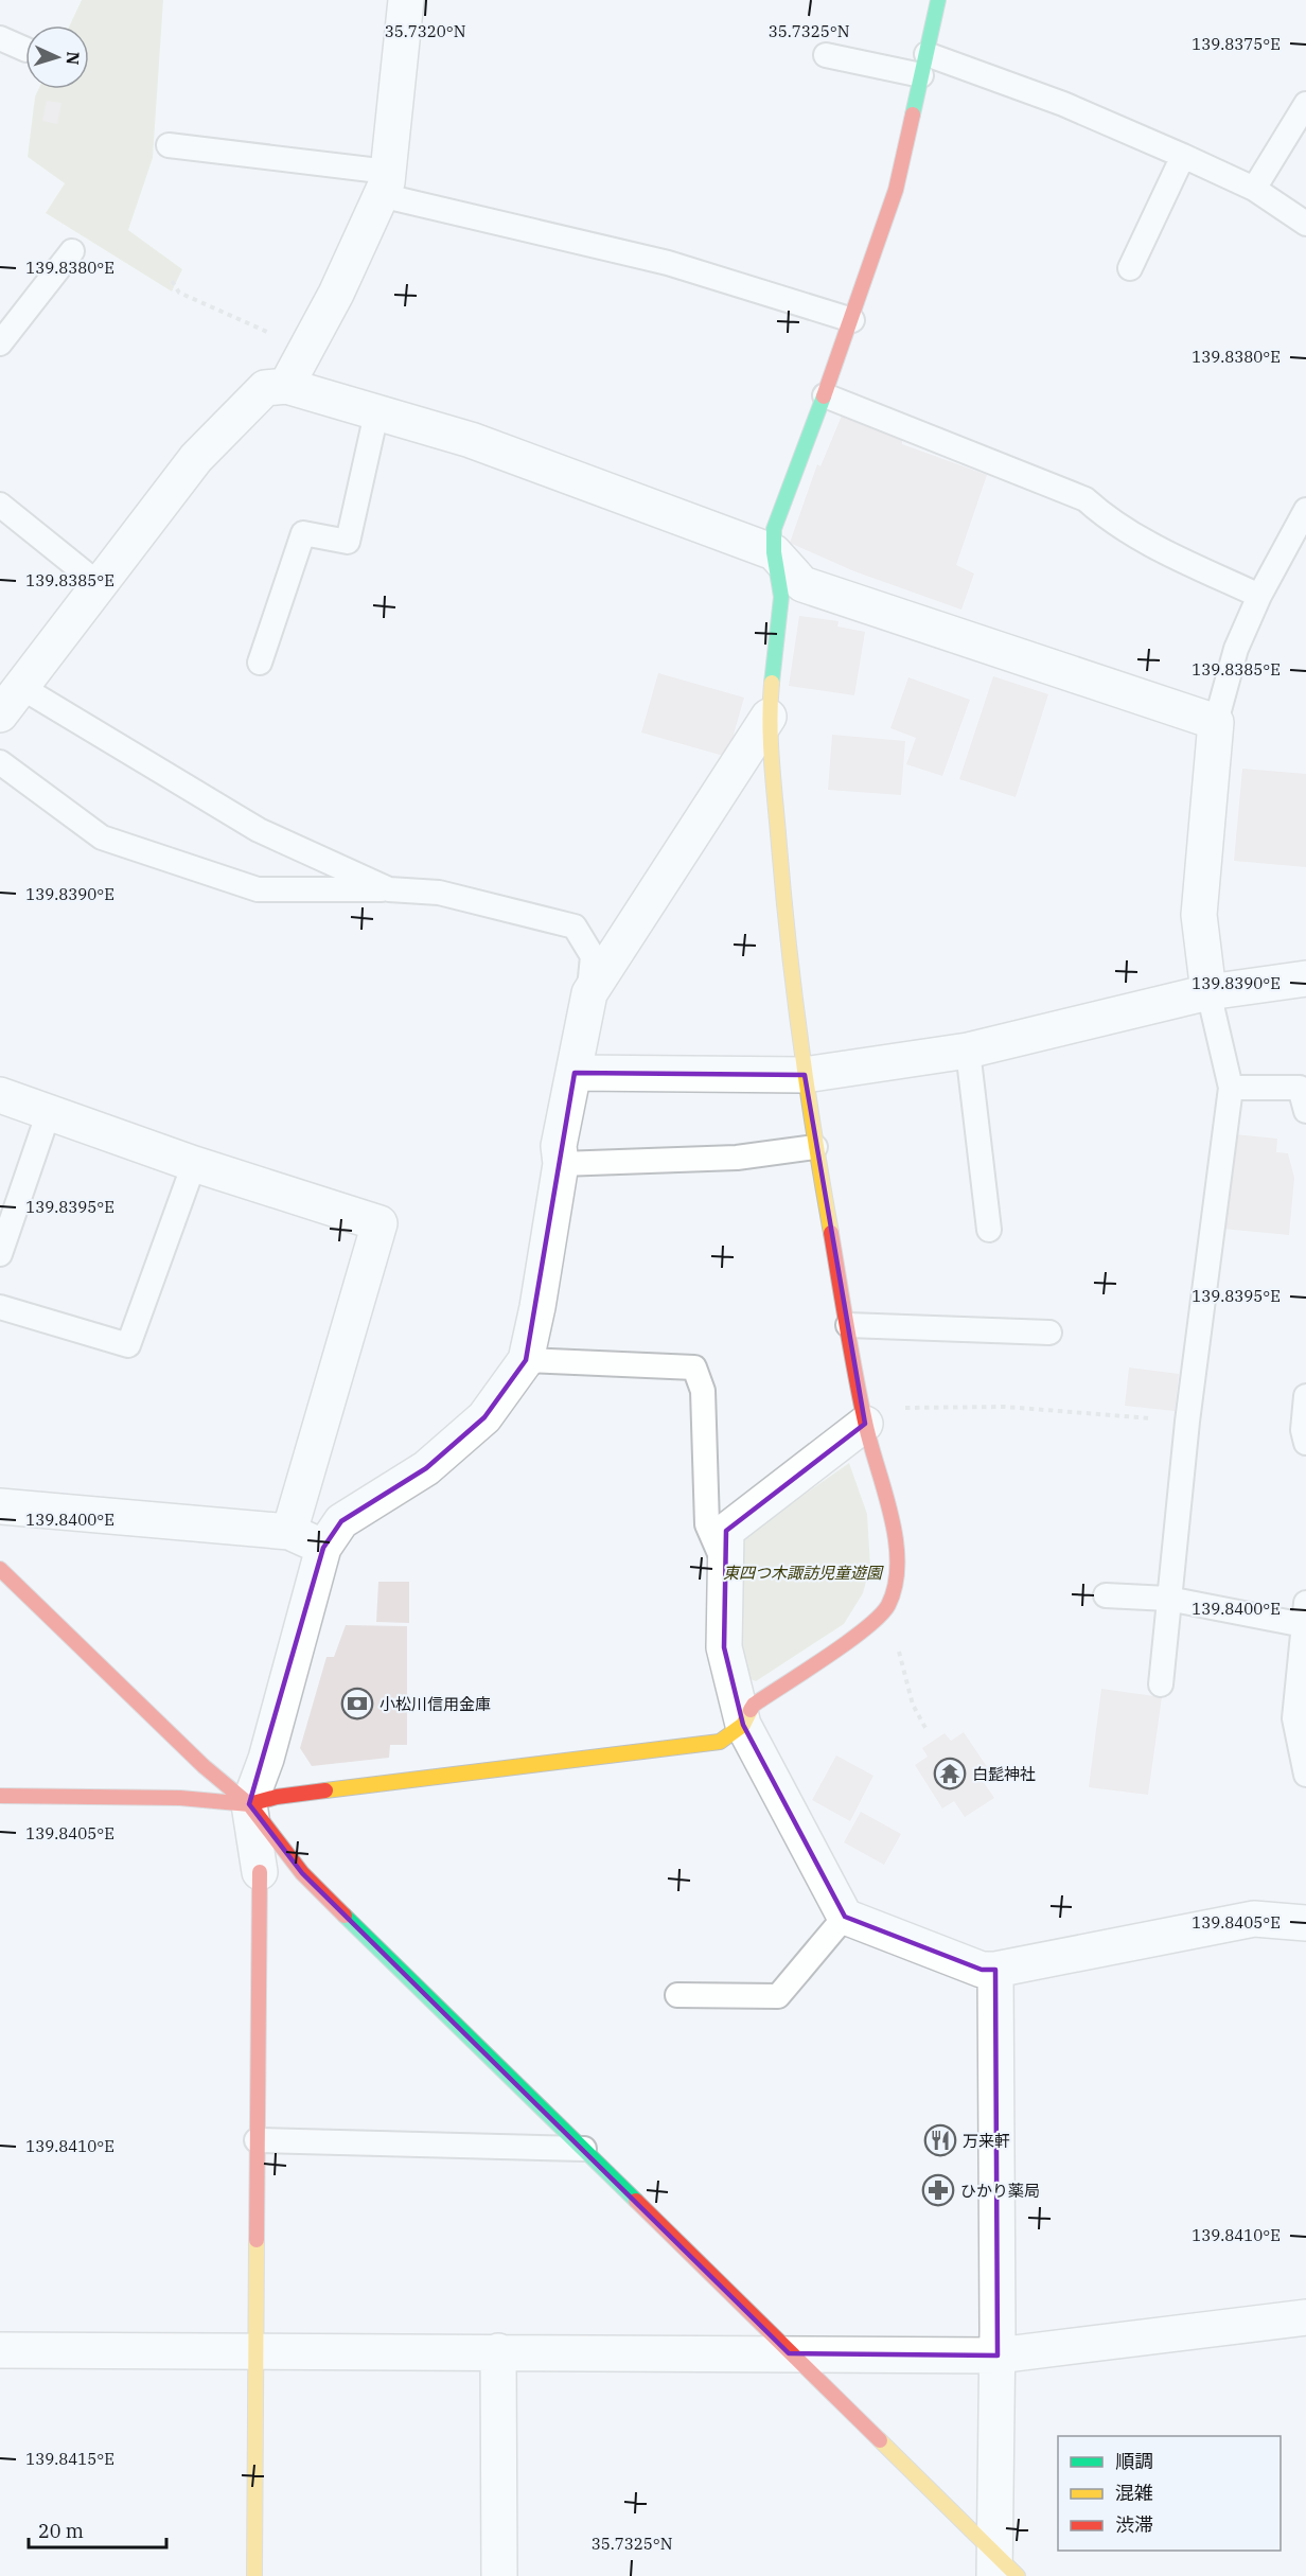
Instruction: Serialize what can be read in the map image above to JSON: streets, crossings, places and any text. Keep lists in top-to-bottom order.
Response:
{
  "parks": ["東四つ木諏訪児童遊園"],
  "places": {
    "bank": ["小松川信用金庫"],
    "temple": ["白髭神社"],
    "restaurant": ["万来軒"],
    "pharmacy": ["ひかり薬局"]
  },
  "legend": ["順調", "混雑", "渋滞"],
  "scale_bar": "20 m",
  "north": "right",
  "coordinates": [
    "35.7320°N",
    "35.7325°N",
    "139.8375°E",
    "139.8380°E",
    "139.8385°E",
    "139.8390°E",
    "139.8395°E",
    "139.8400°E",
    "139.8405°E",
    "139.8410°E",
    "139.8415°E"
  ]
}
